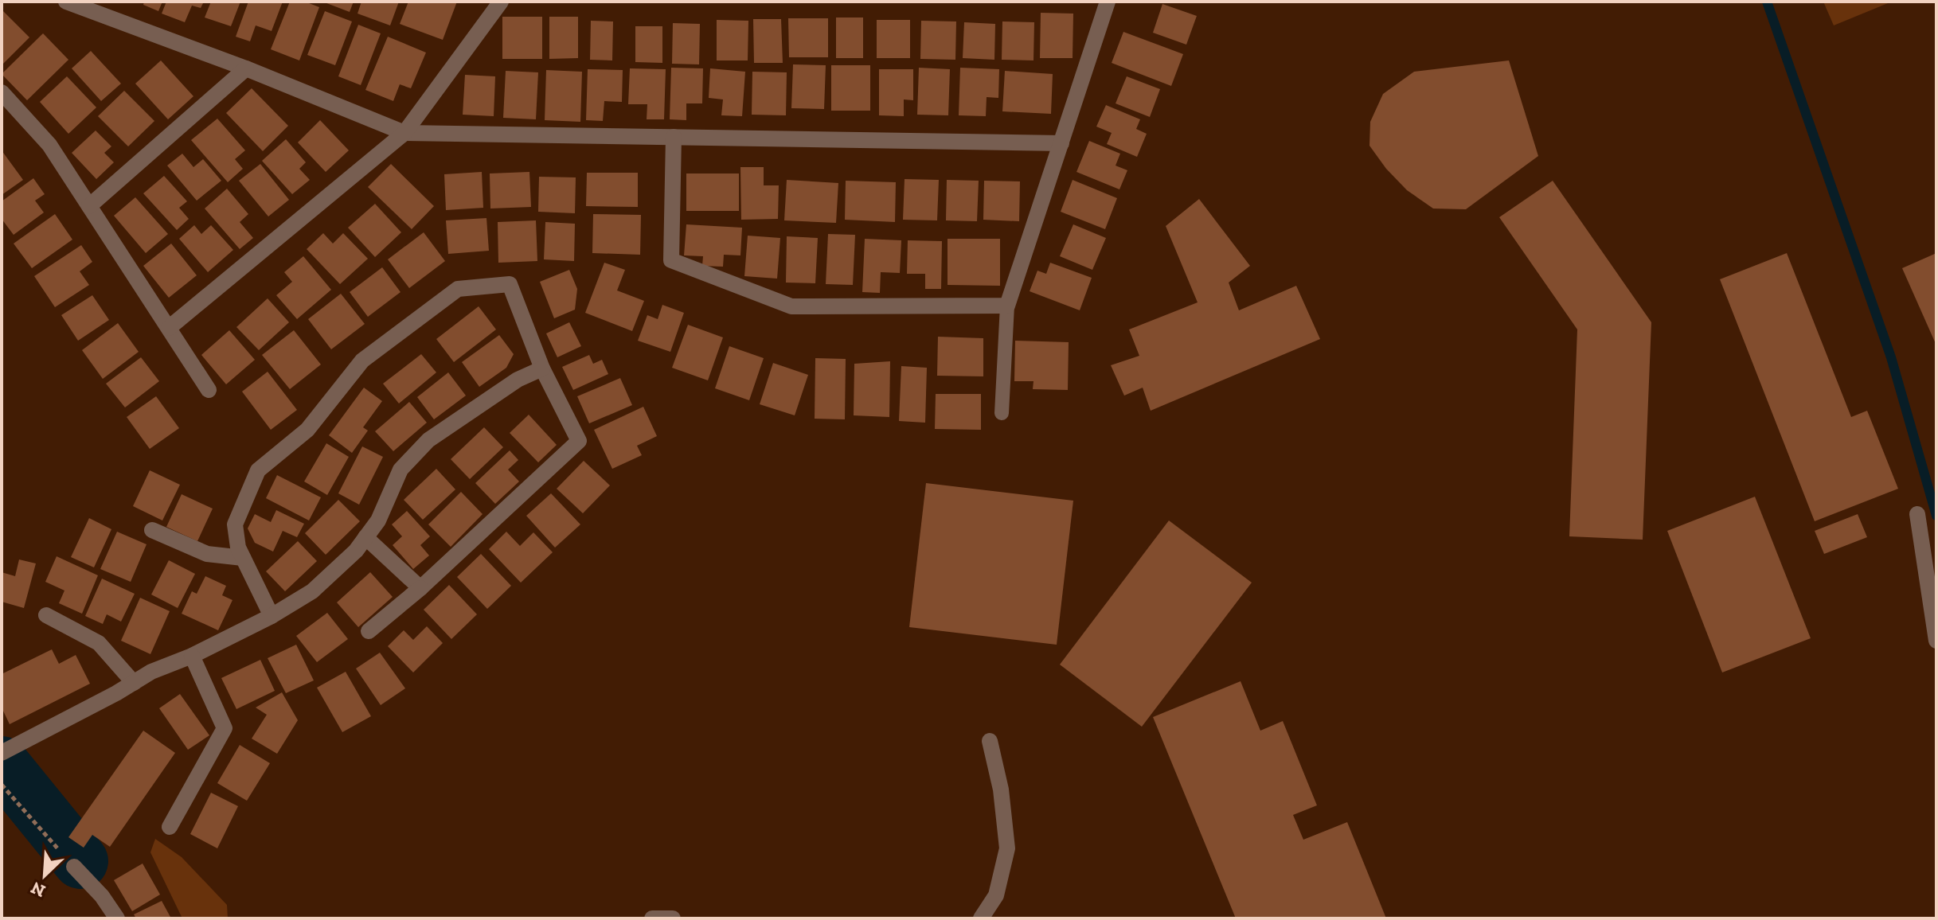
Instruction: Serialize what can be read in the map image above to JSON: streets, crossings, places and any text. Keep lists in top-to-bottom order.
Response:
{
  "north": "bottom left"
}
